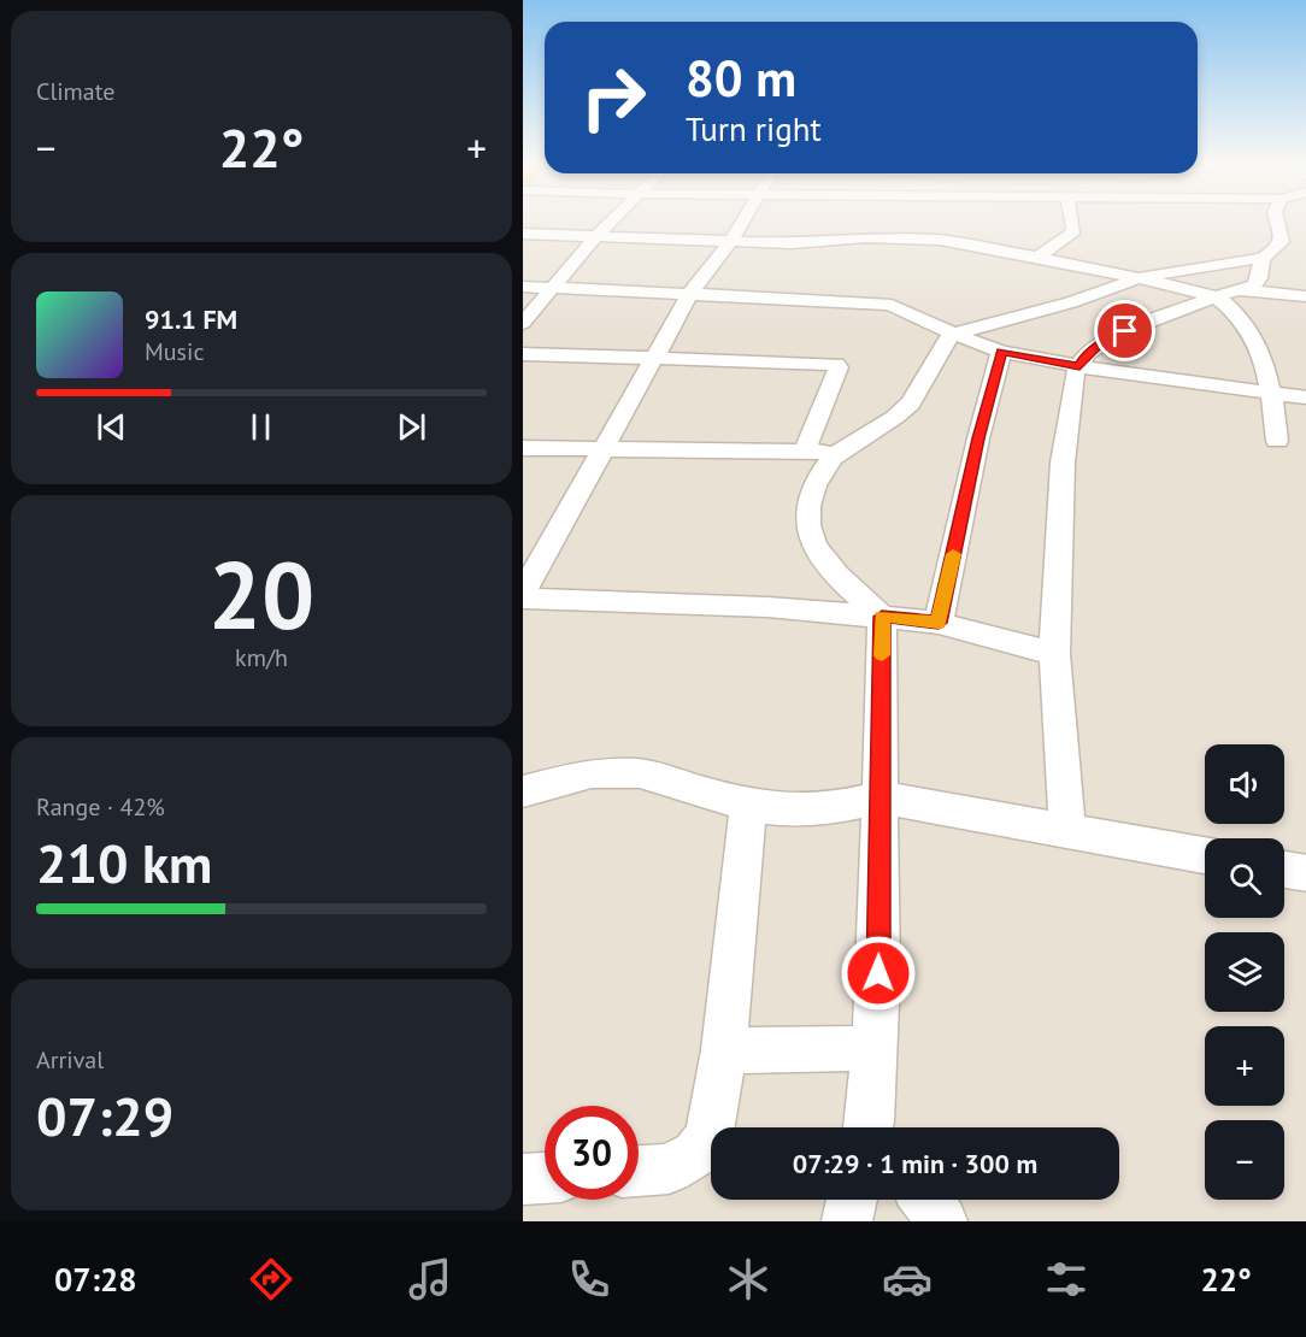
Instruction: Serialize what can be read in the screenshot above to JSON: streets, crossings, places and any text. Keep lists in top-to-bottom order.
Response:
{
  "page": {
    "tile": [
      "Climate",
      ["20", "km/h"],
      ["Range · 42%", "210 km"],
      ["Arrival", "07:29"]
    ],
    "turn": ["80 m", "Turn right"],
    "heat": ["−", "22°", "+"],
    "song": ["91.1 FM", "Music"],
    "map_buttons": ["+", "−"],
    "limit": "30",
    "trip": "07:29 · 1 min · 300 m",
    "tabs": ["07:28", "22°"]
  }
}
